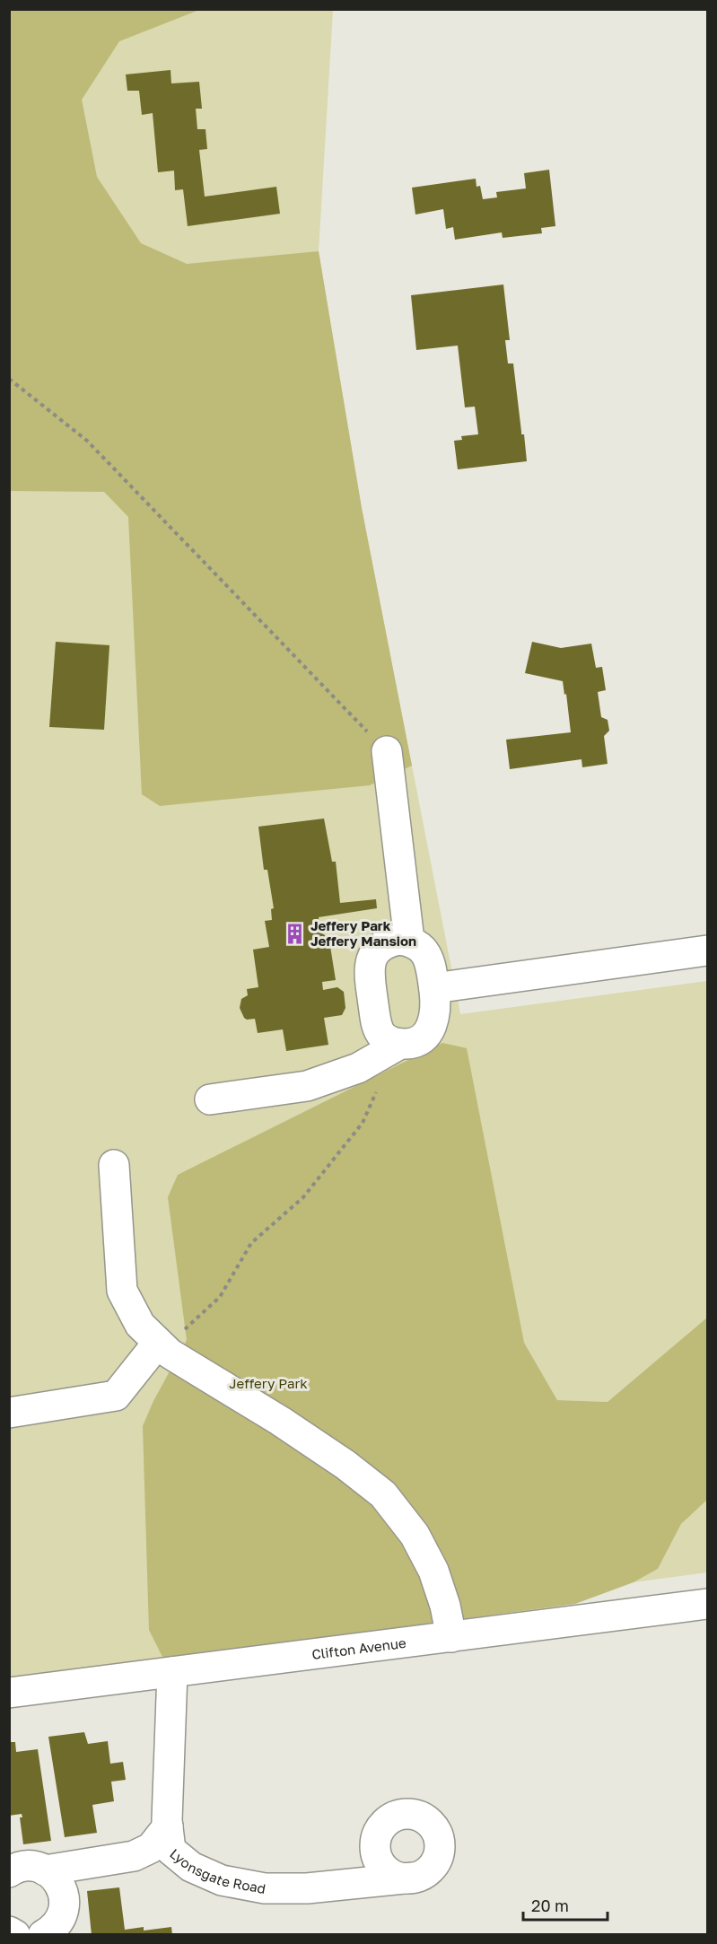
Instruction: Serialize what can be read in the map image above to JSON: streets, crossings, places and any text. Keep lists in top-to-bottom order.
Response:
{
  "streets": {
    "street": ["Clifton Avenue", "Lyonsgate Road"]
  },
  "crossings": [
    ["Clifton Avenue", "Lyonsgate Road"]
  ],
  "parks": ["Jeffery Park"],
  "places": {
    "building": ["Jeffery Park Jeffery Mansion"]
  },
  "scale_bar": "20 m"
}
